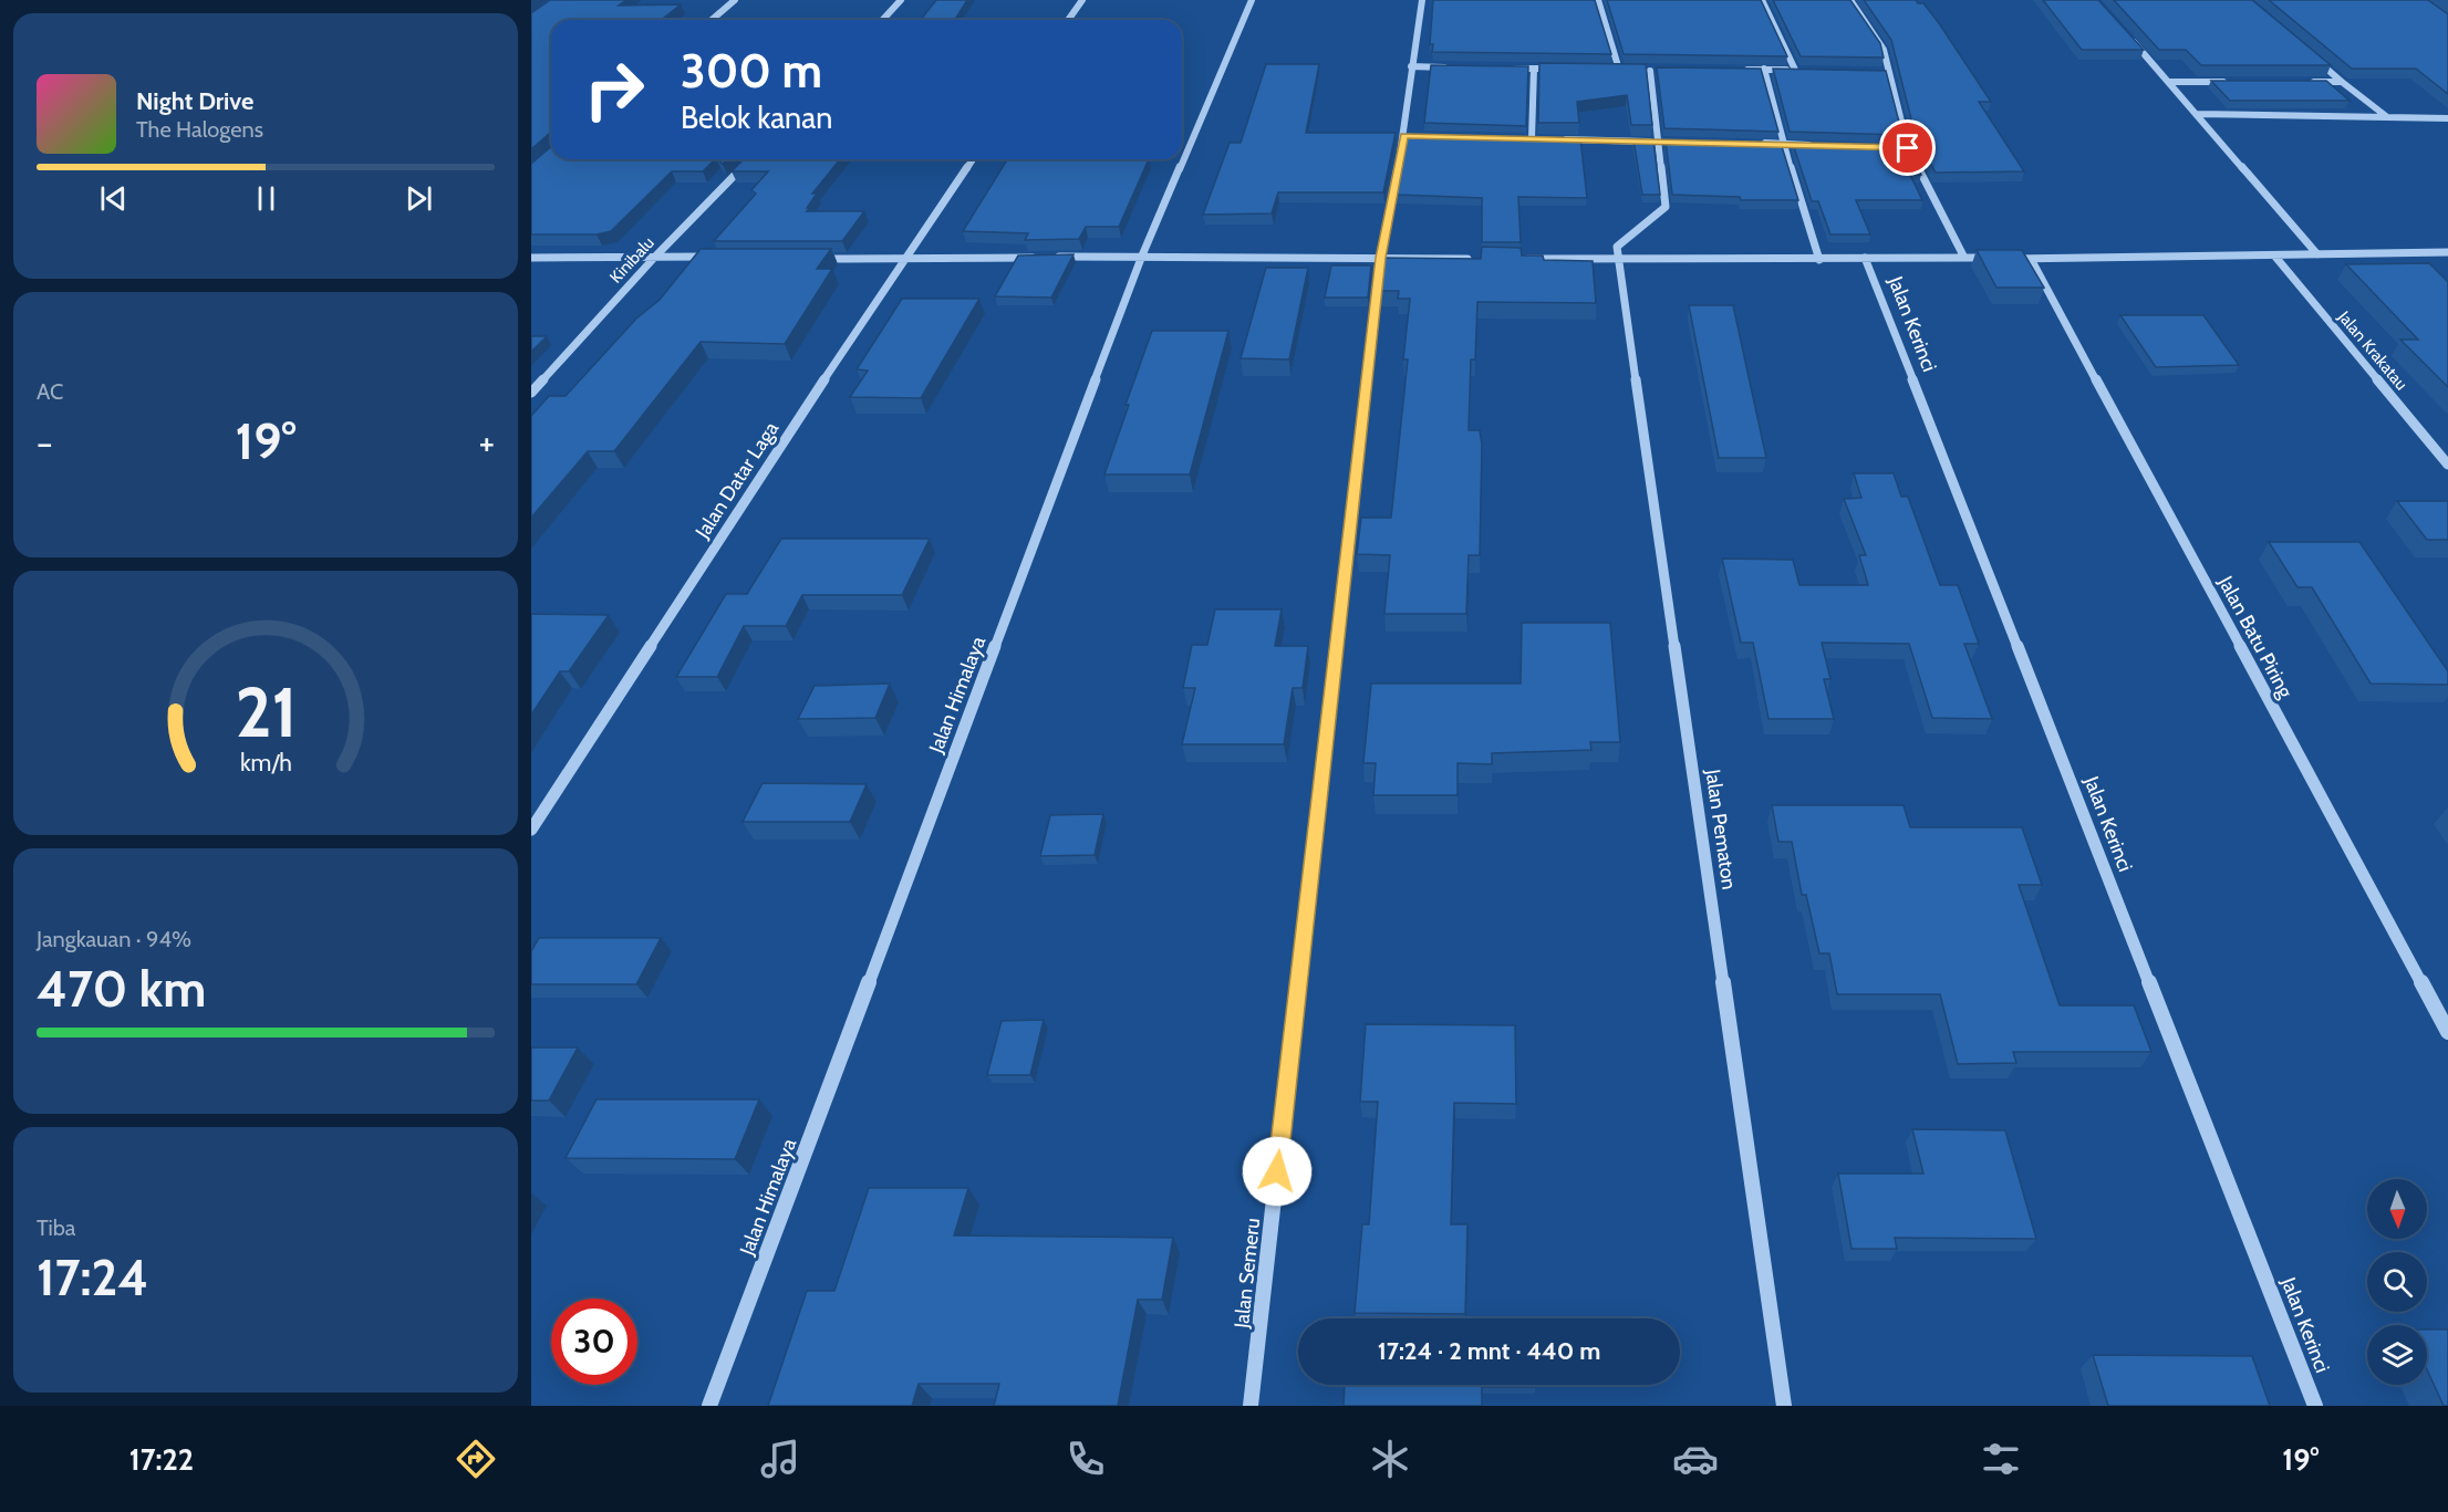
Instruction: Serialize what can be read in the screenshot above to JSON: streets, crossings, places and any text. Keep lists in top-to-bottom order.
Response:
{
  "streets": {
    "street": [
      "Kinibalu",
      "Jalan Kerinci",
      "Jalan Krakatau",
      "Jalan Datar Laga",
      "Jalan Batu Piring",
      "Jalan Himalaya",
      "Jalan Pematon",
      "Jalan Semeru"
    ]
  },
  "north": "bottom",
  "page": {
    "turn": ["300 m", "Belok kanan"],
    "song": ["Night Drive", "The Halogens"],
    "tile": [
      "AC",
      ["Jangkauan · 94%", "470 km"],
      ["Tiba", "17:24"]
    ],
    "heat": ["−", "19°", "+"],
    "limit": "30",
    "trip": "17:24 · 2 mnt · 440 m",
    "tabs": ["17:22", "19°"],
    "gauge": ["21", "km/h"]
  }
}
